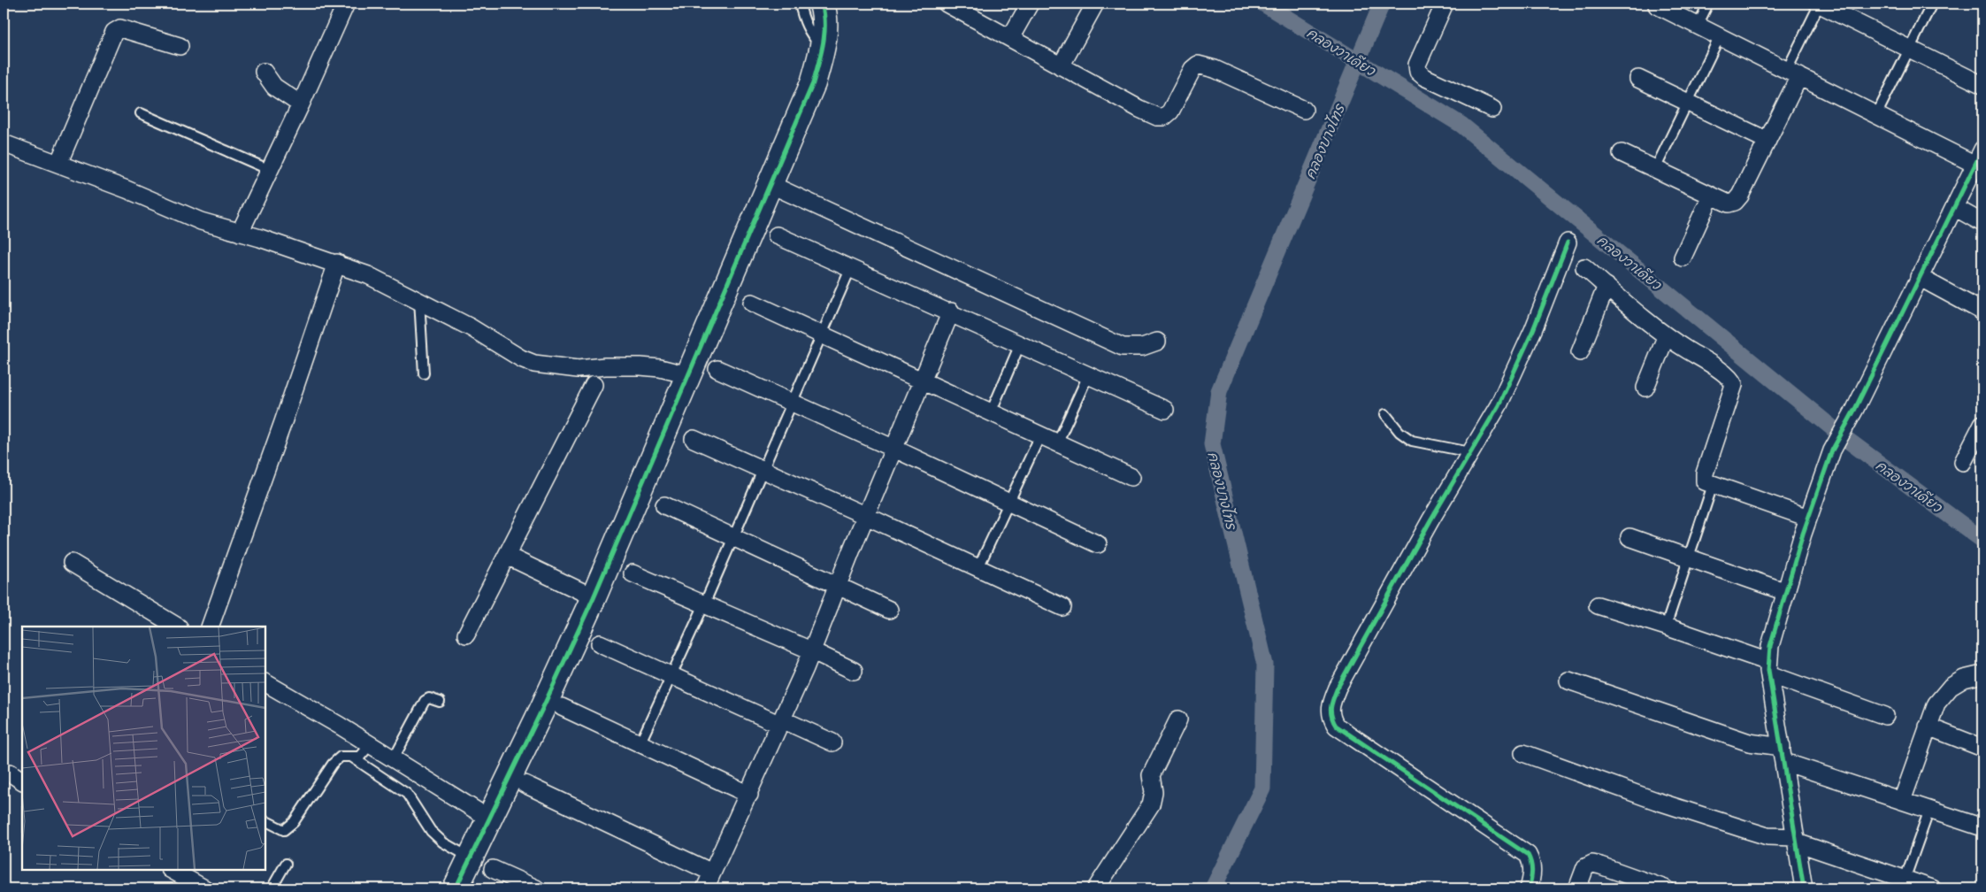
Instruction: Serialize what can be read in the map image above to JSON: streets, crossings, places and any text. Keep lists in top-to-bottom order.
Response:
{
  "water": ["คลองวาเดียว", "คลองบางไทร"]
}
